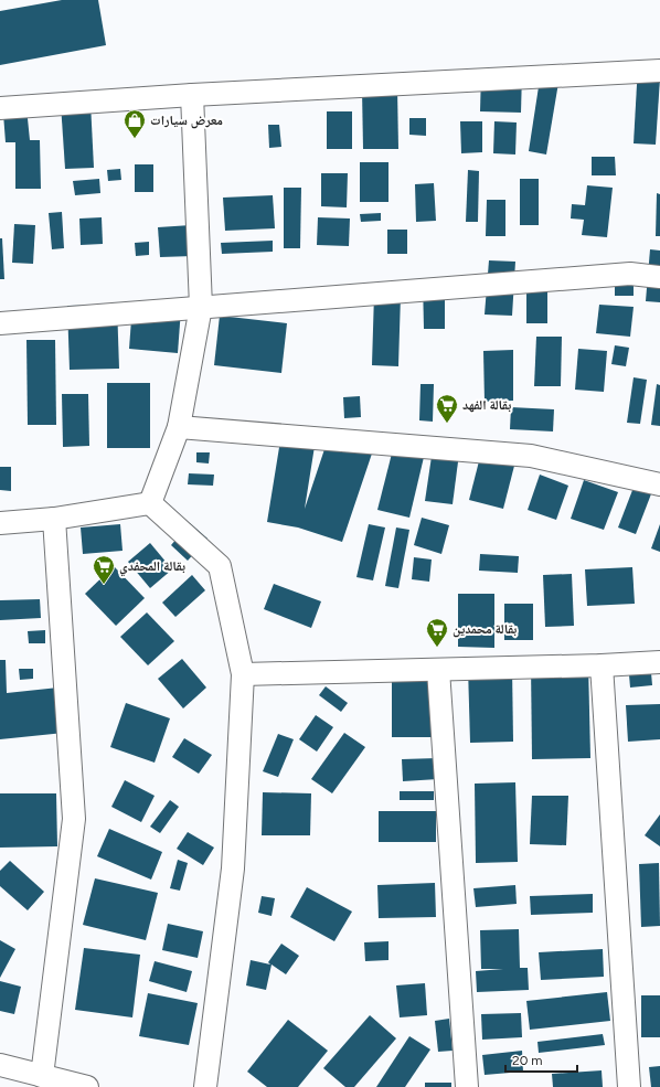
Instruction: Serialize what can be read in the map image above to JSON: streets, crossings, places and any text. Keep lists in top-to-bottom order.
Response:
{
  "places": {
    "shop": ["معرض سيارات"],
    "supermarket": ["بقالة الفهد", "بقالة المحفدي", "بقالة محمدين"]
  },
  "scale_bar": "20 m"
}
